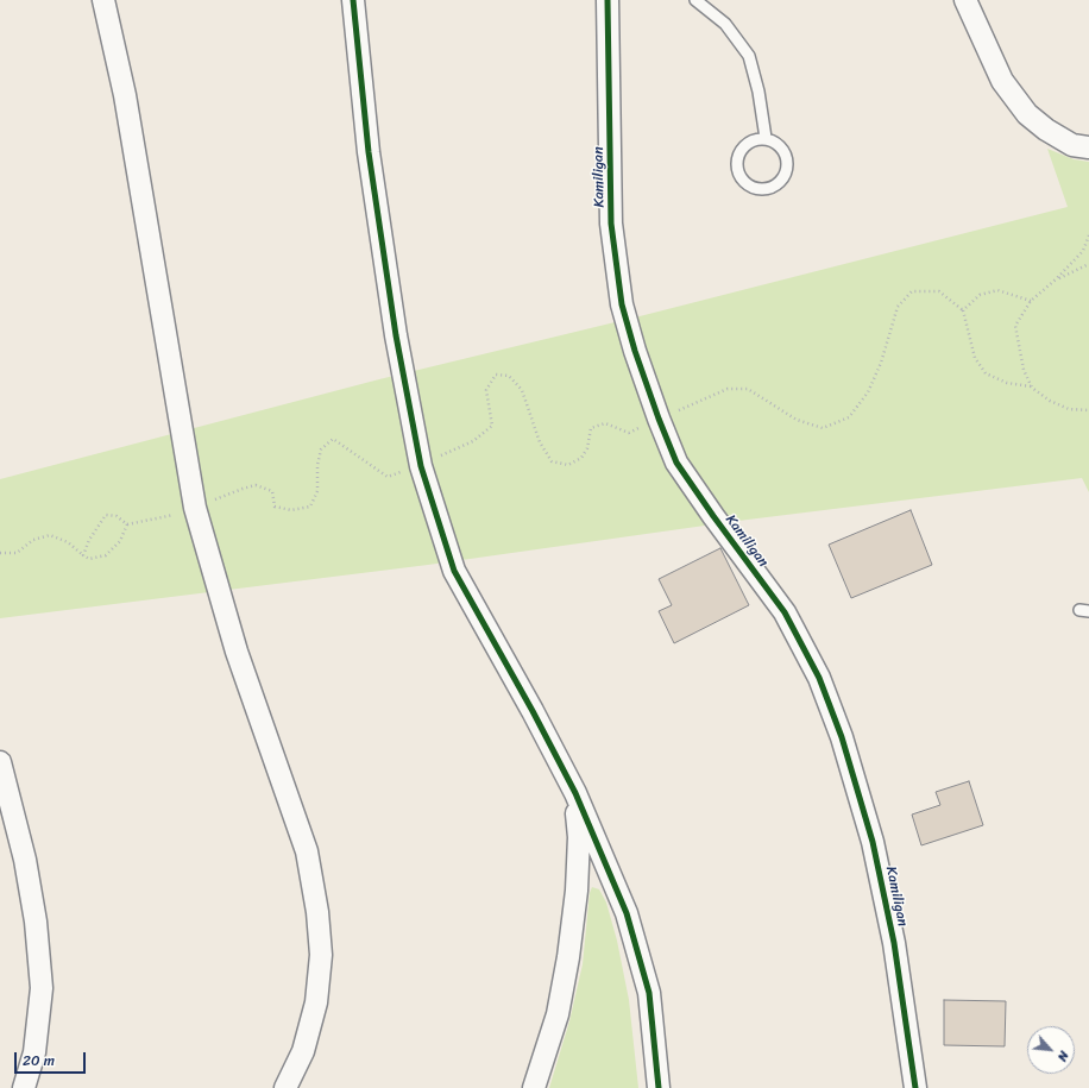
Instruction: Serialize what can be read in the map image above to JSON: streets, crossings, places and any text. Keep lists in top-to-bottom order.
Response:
{
  "streets": {
    "street": ["Kamiligan"]
  },
  "scale_bar": "20 m",
  "north": "bottom right"
}
